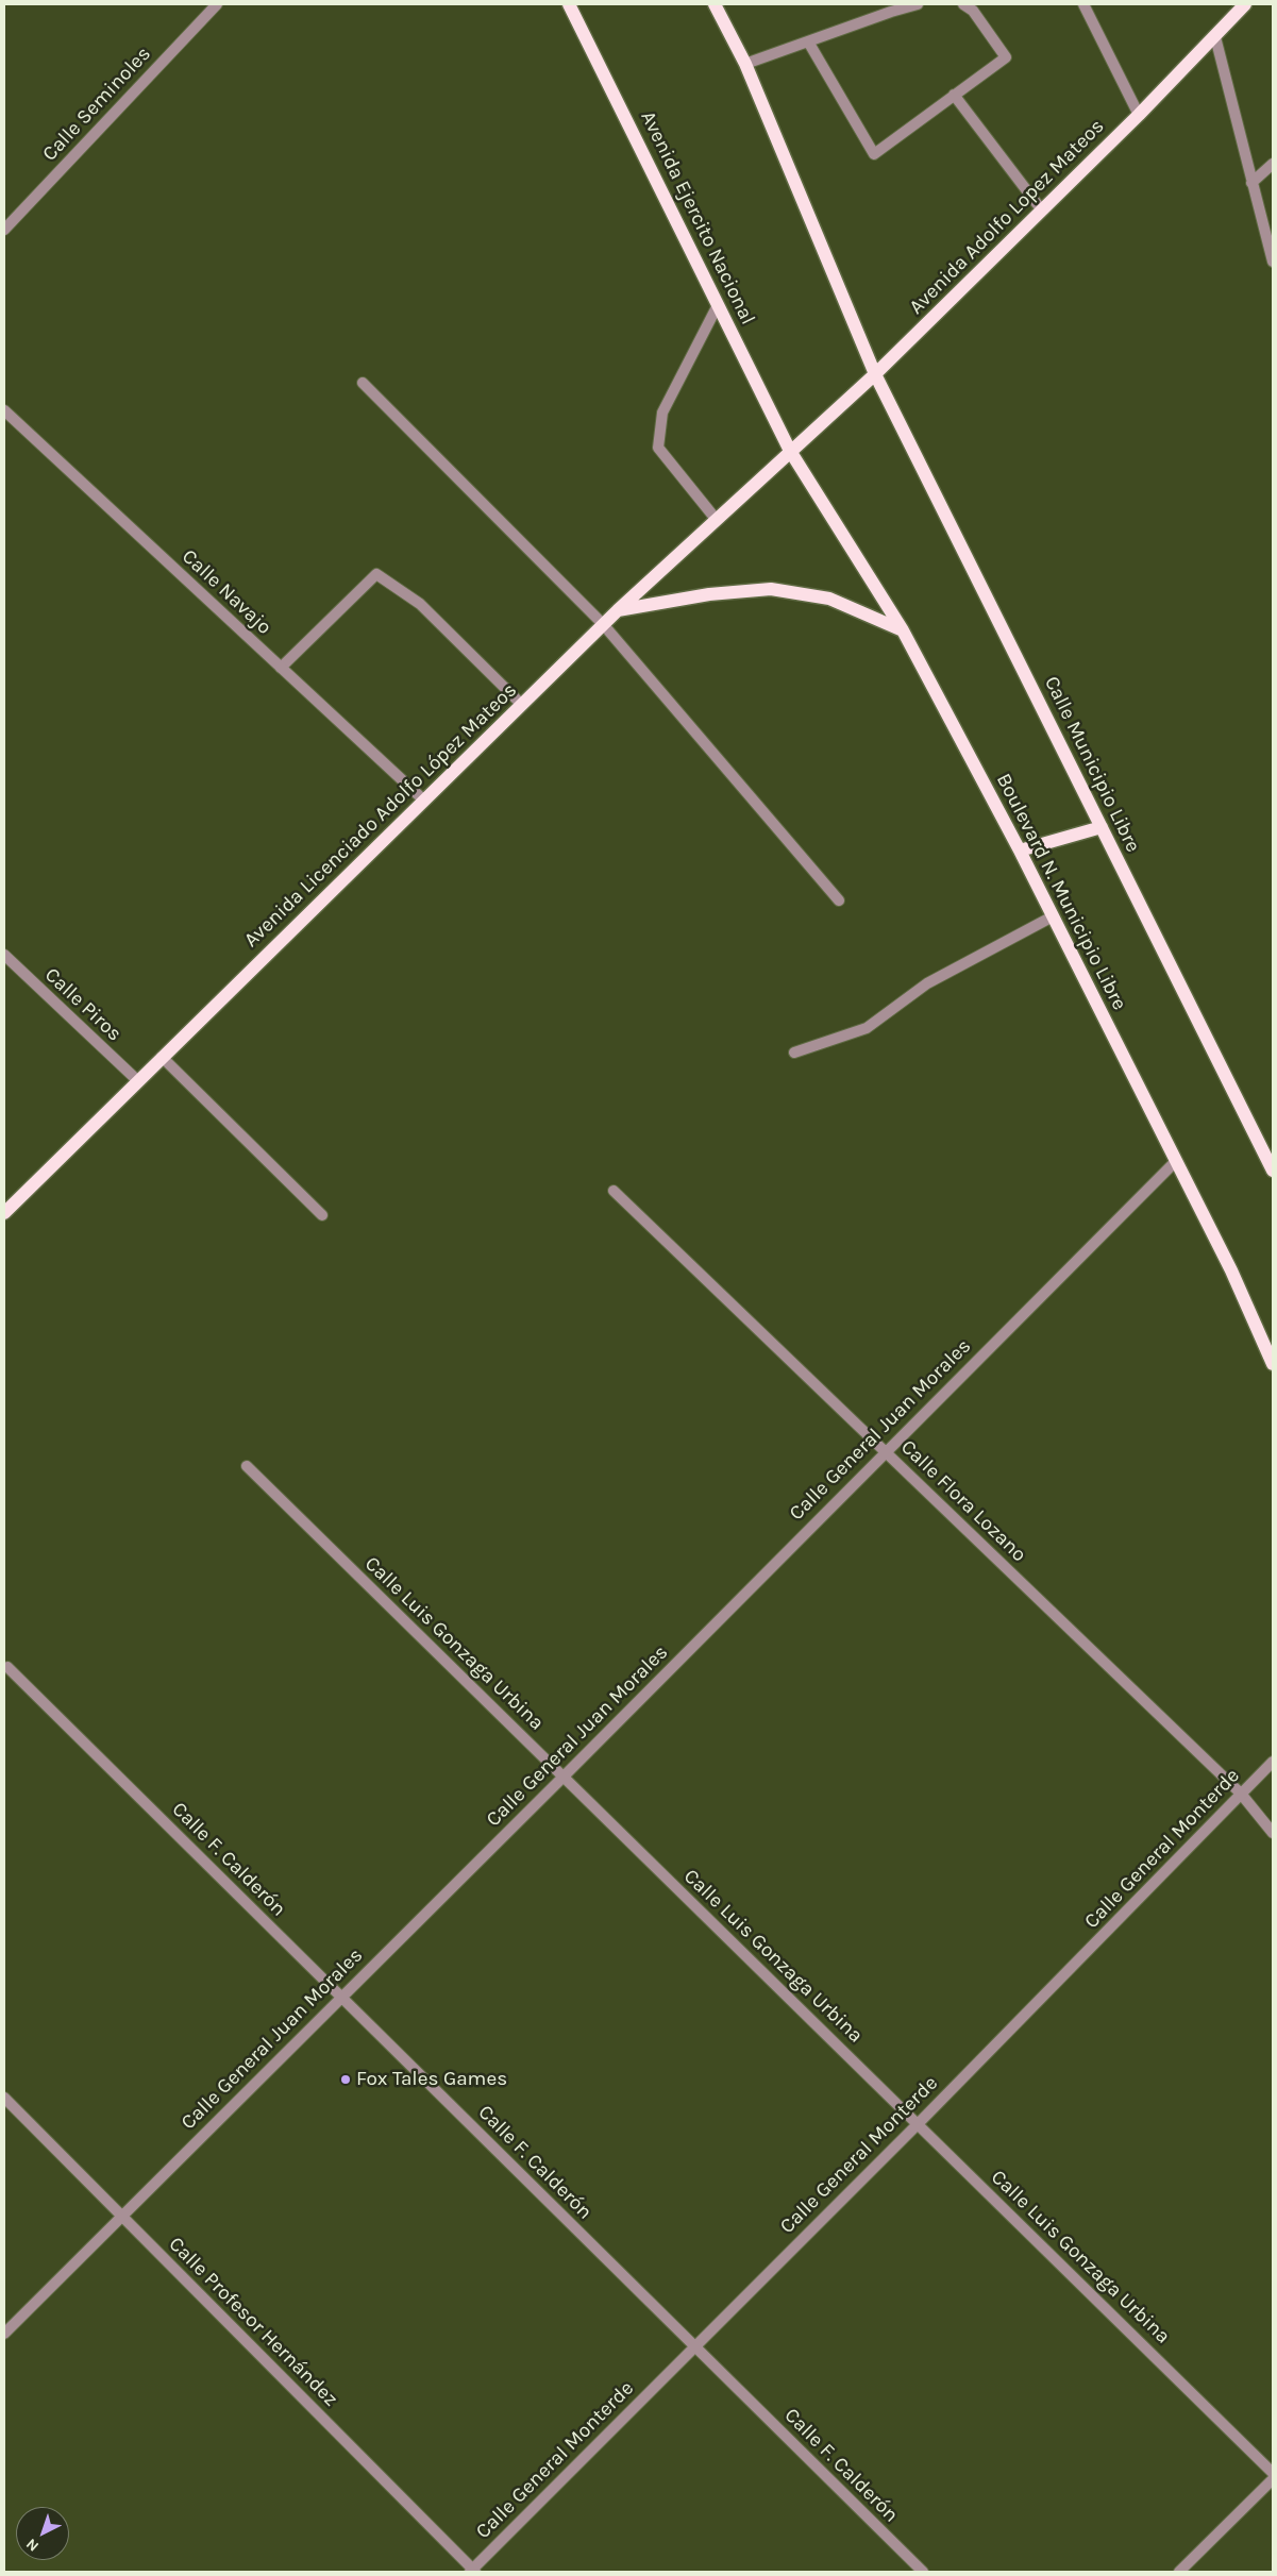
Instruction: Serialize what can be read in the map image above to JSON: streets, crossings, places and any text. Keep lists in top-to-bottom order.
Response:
{
  "streets": {
    "main road": [
      "Avenida Adolfo Lopez Mateos",
      "Avenida Ejercito Nacional",
      "Calle Municipio Libre",
      "Avenida Licenciado Adolfo López Mateos",
      "Boulevard N. Municipio Libre"
    ],
    "street": [
      "Calle Seminoles",
      "Calle Navajo",
      "Calle Piros",
      "Calle General Juan Morales",
      "Calle Flora Lozano",
      "Calle Luis Gonzaga Urbina",
      "Calle General Monterde",
      "Calle F. Calderón",
      "Calle Profesor Hernández"
    ]
  },
  "crossings": [
    ["Avenida Adolfo Lopez Mateos", "Avenida Ejercito Nacional"],
    ["Avenida Adolfo Lopez Mateos", "Calle Municipio Libre"],
    ["Avenida Adolfo Lopez Mateos", "Avenida Licenciado Adolfo López Mateos"],
    ["Avenida Adolfo Lopez Mateos", "Boulevard N. Municipio Libre"],
    ["Avenida Ejercito Nacional", "Avenida Licenciado Adolfo López Mateos"],
    ["Avenida Ejercito Nacional", "Boulevard N. Municipio Libre"],
    ["Calle Navajo", "Avenida Licenciado Adolfo López Mateos"],
    ["Avenida Licenciado Adolfo López Mateos", "Boulevard N. Municipio Libre"],
    ["Avenida Licenciado Adolfo López Mateos", "Calle Piros"],
    ["Boulevard N. Municipio Libre", "Calle General Juan Morales"],
    ["Calle General Juan Morales", "Calle Flora Lozano"],
    ["Calle General Juan Morales", "Calle Luis Gonzaga Urbina"],
    ["Calle General Juan Morales", "Calle F. Calderón"],
    ["Calle General Juan Morales", "Calle Profesor Hernández"],
    ["Calle Flora Lozano", "Calle General Monterde"],
    ["Calle Luis Gonzaga Urbina", "Calle General Monterde"],
    ["Calle General Monterde", "Calle F. Calderón"],
    ["Calle General Monterde", "Calle Profesor Hernández"]
  ],
  "places": ["Fox Tales Games"],
  "north": "bottom left"
}
